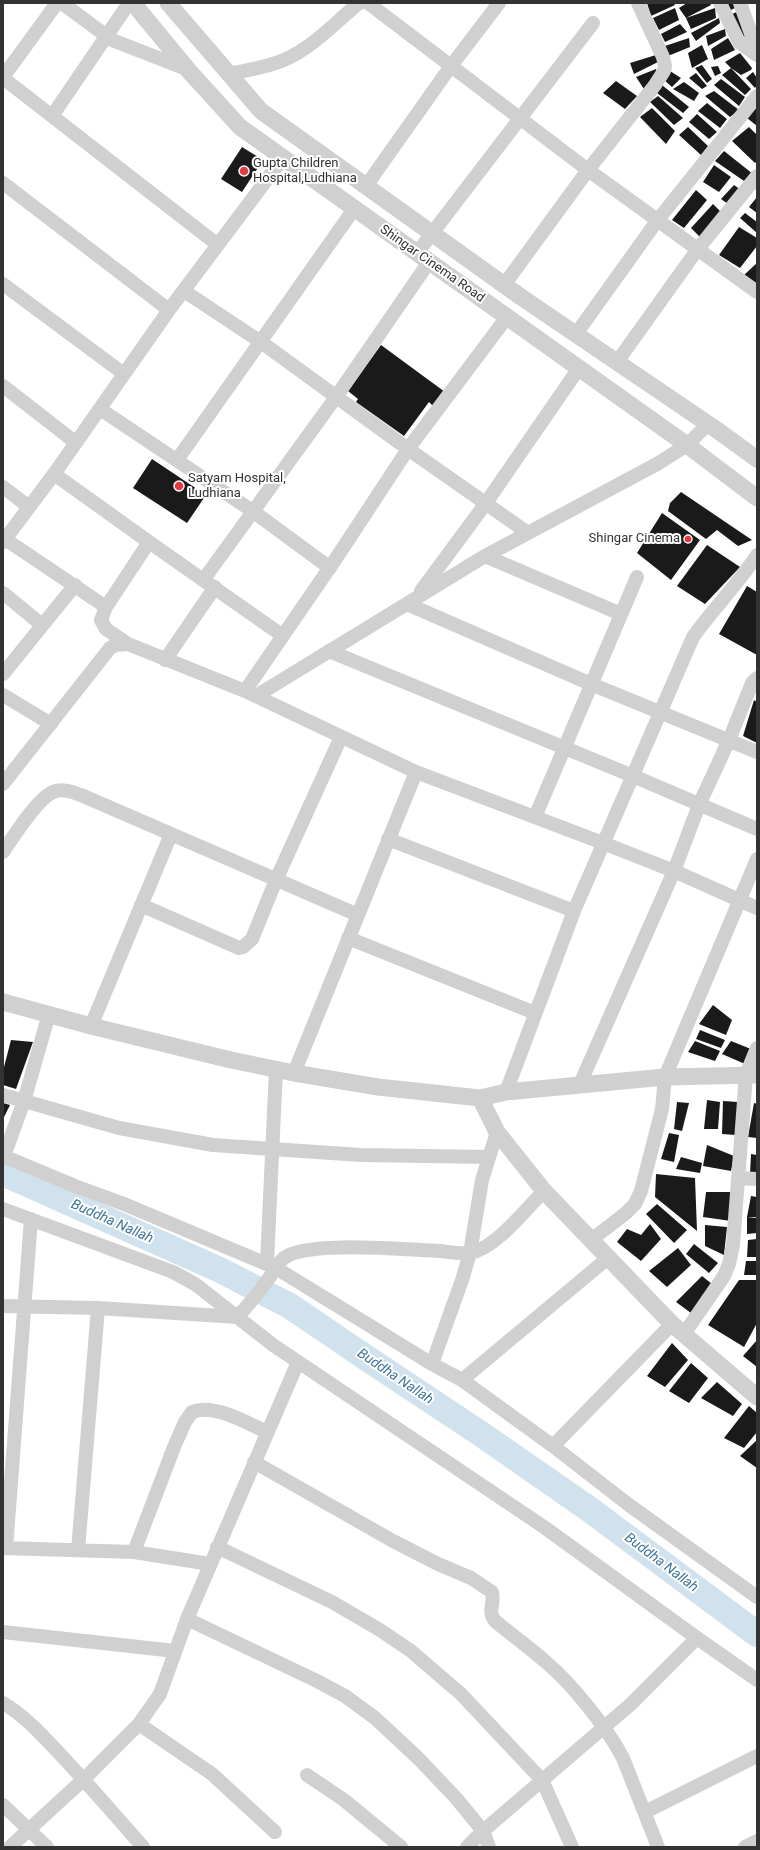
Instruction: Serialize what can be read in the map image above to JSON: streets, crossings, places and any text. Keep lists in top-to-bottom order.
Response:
{
  "streets": {
    "street": ["Shingar Cinema Road"]
  },
  "water": ["Buddha Nallah"],
  "places": ["Gupta Children Hospital,Ludhiana", "Satyam Hospital, Ludhiana", "Shingar Cinema"]
}
